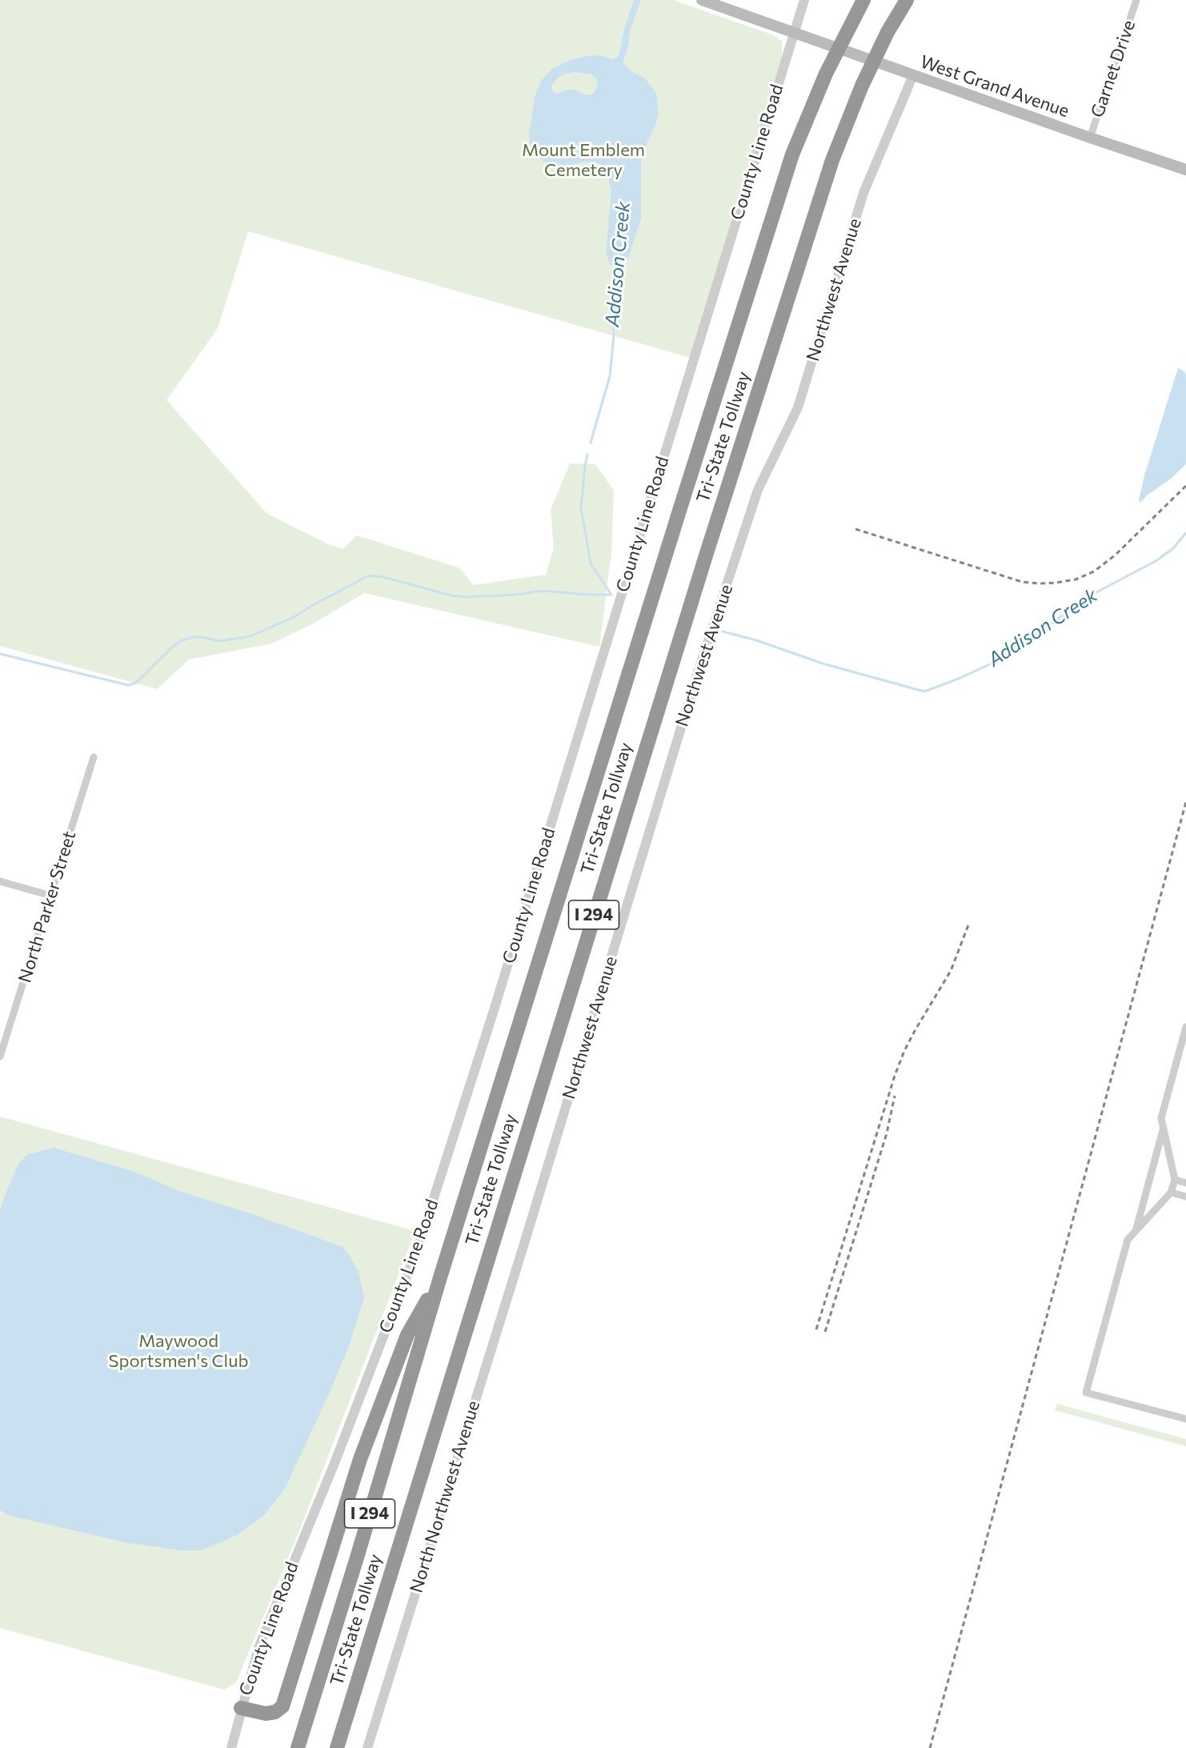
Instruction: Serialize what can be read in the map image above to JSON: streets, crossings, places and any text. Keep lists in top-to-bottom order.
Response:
{
  "streets": {
    "highway": ["Tri-State Tollway", "I 294"],
    "main road": ["West Grand Avenue"],
    "street": [
      "Garnet Drive",
      "County Line Road",
      "Northwest Avenue",
      "North Parker Street",
      "North Northwest Avenue"
    ]
  },
  "crossings": [
    ["Garnet Drive", "West Grand Avenue"],
    ["West Grand Avenue", "County Line Road"],
    ["West Grand Avenue", "Northwest Avenue"],
    ["Northwest Avenue", "North Northwest Avenue"]
  ],
  "water": ["Addison Creek"],
  "parks": ["Mount Emblem Cemetery", "Maywood Sportsmen's Club"]
}
